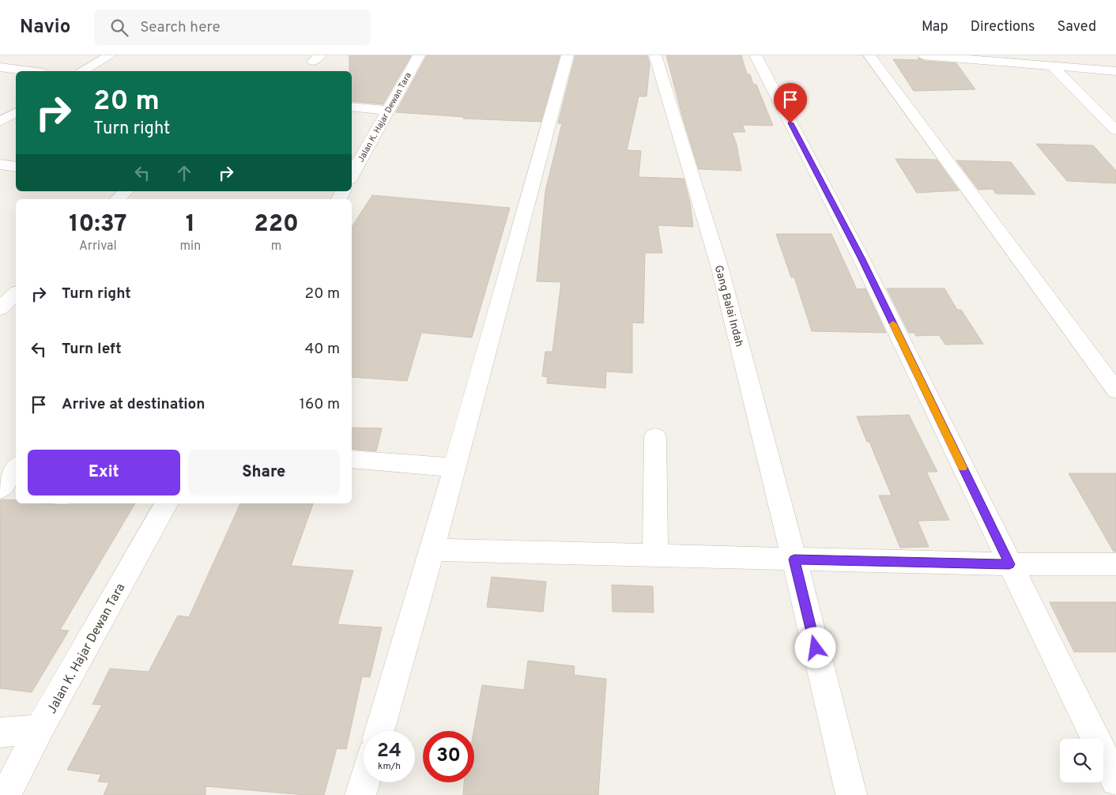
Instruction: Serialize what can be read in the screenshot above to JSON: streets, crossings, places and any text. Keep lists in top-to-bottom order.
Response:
{
  "streets": {
    "street": ["Jalan K. Hajar Dewan Tara", "Gang Balai Indah"]
  },
  "page": {
    "header": "Navio",
    "search": "Search here",
    "nav": ["Map", "Directions", "Saved"],
    "turn": ["20 m", "Turn right"],
    "eta": [
      "10:37",
      "Arrival",
      "1",
      "min",
      "220",
      "m"
    ],
    "list": [
      {
        "name": "Turn right",
        "value": "20 m"
      },
      {
        "name": "Turn left",
        "value": "40 m"
      },
      {
        "name": "Arrive at destination",
        "value": "160 m"
      }
    ],
    "buttons": ["Exit", "Share"],
    "speed": "24 km/h",
    "limit": "30"
  }
}
